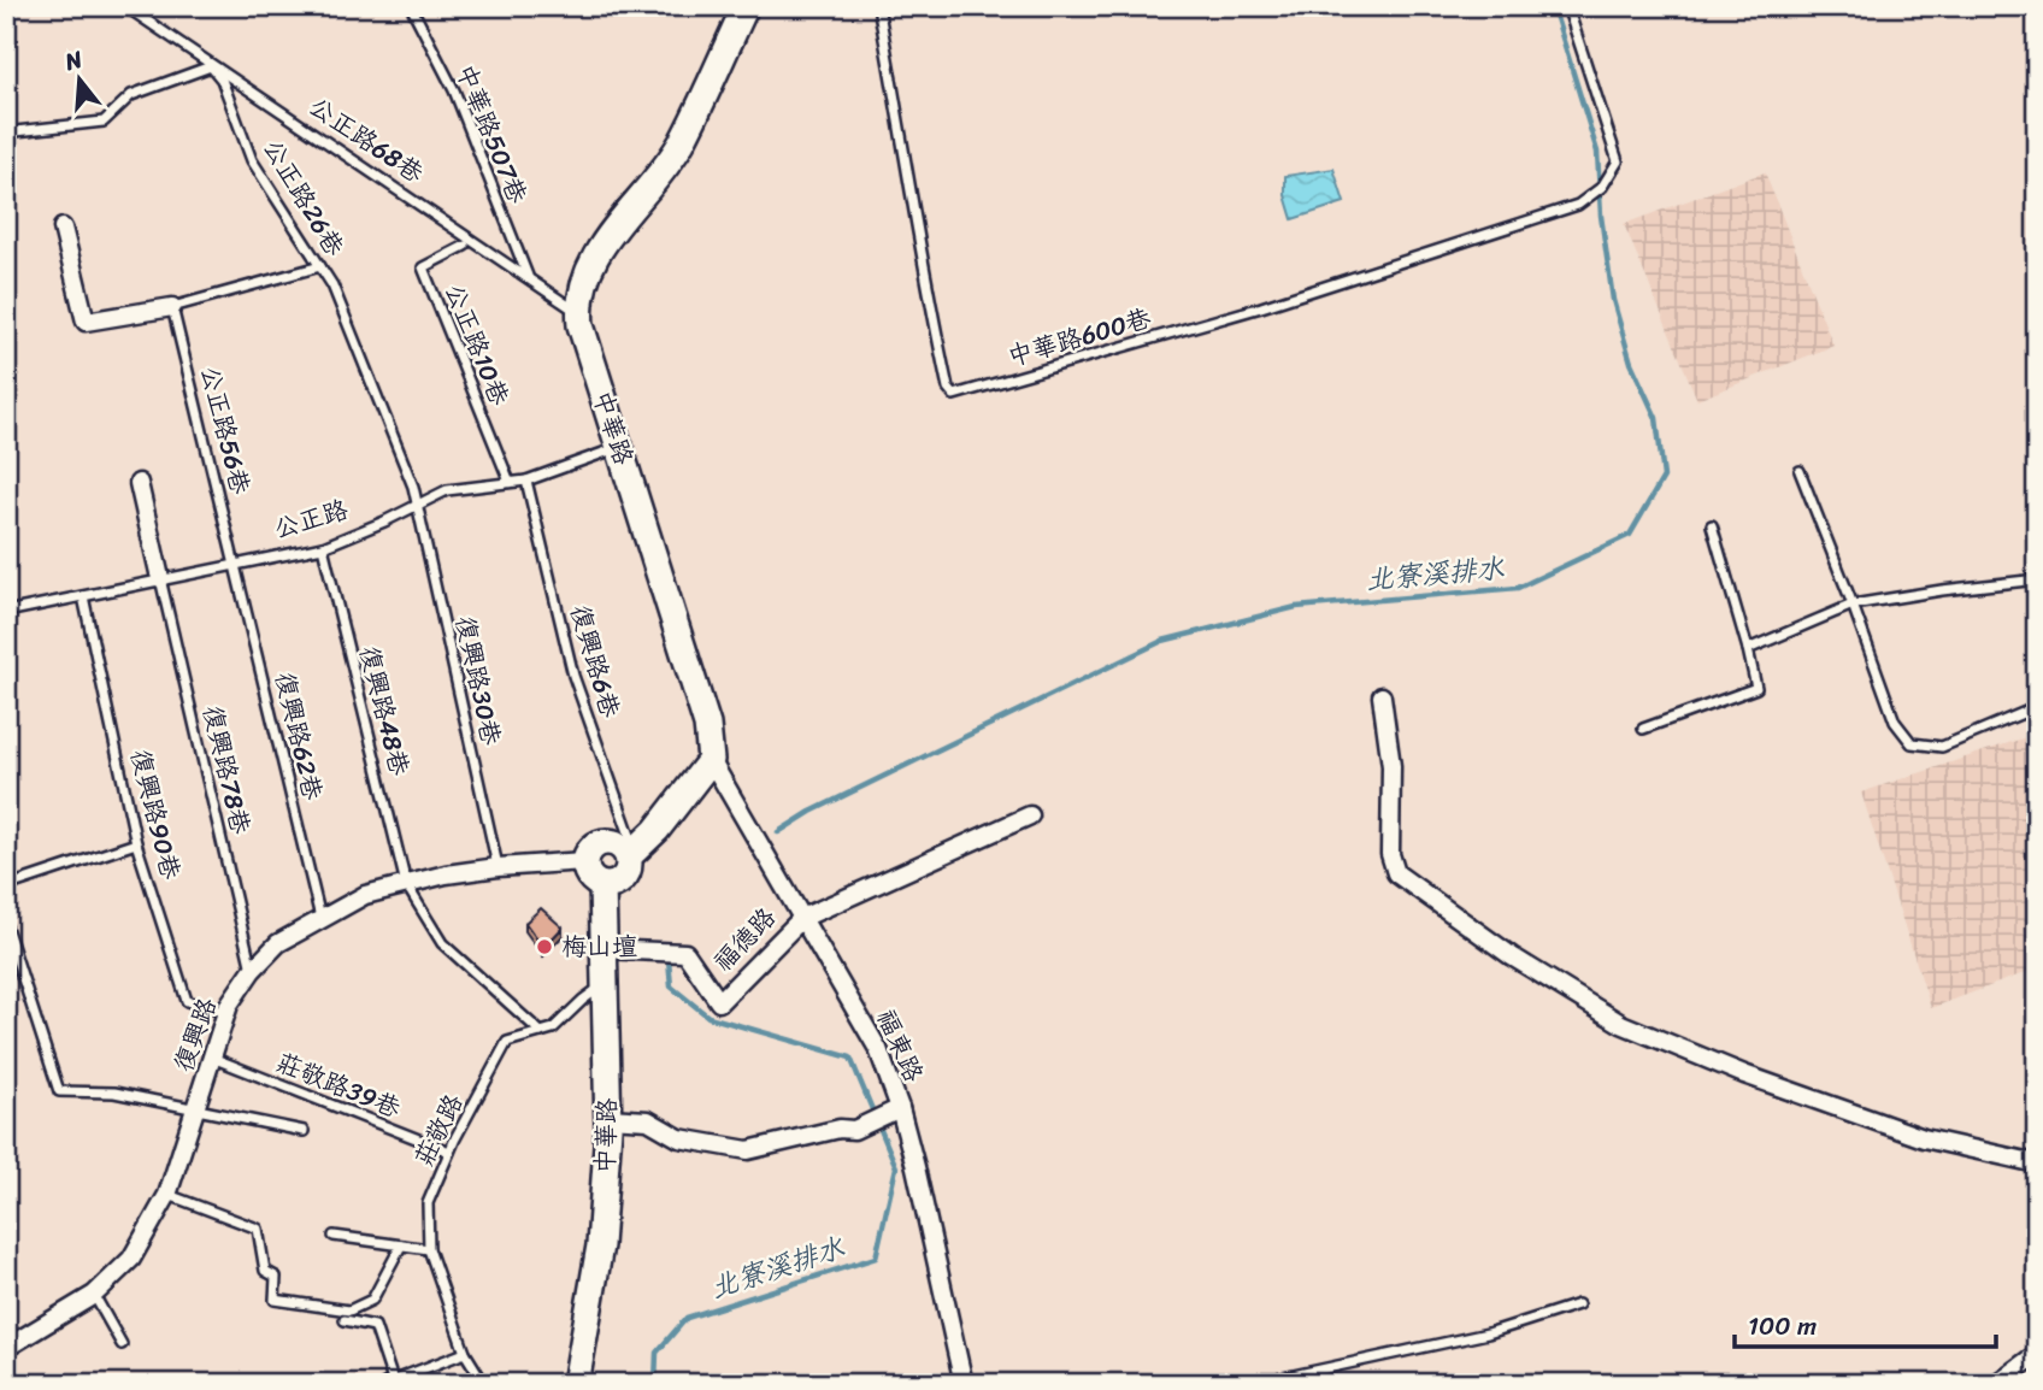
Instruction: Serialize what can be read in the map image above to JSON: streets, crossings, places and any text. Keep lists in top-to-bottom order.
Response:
{
  "streets": {
    "street": [
      "中華路",
      "福德路",
      "復興路",
      "福東路"
    ],
    "lane": [
      "中華路507巷",
      "公正路68巷",
      "公正路26巷",
      "中華路600巷",
      "公正路10巷",
      "公正路56巷",
      "公正路",
      "復興路6巷",
      "復興路30巷",
      "復興路48巷",
      "復興路62巷",
      "復興路78巷",
      "復興路90巷",
      "莊敬路39巷",
      "莊敬路"
    ]
  },
  "crossings": [
    ["中華路507巷", "公正路68巷"],
    ["公正路68巷", "公正路26巷"],
    ["公正路68巷", "中華路"],
    ["公正路26巷", "公正路"],
    ["公正路26巷", "復興路30巷"],
    ["公正路10巷", "公正路"],
    ["中華路", "公正路"],
    ["中華路", "復興路6巷"],
    ["中華路", "福德路"],
    ["中華路", "復興路"],
    ["中華路", "福東路"],
    ["中華路", "莊敬路"],
    ["公正路56巷", "公正路"],
    ["公正路56巷", "復興路62巷"],
    ["公正路", "復興路6巷"],
    ["公正路", "復興路30巷"],
    ["公正路", "復興路48巷"],
    ["公正路", "復興路62巷"],
    ["公正路", "復興路78巷"],
    ["公正路", "復興路90巷"],
    ["復興路6巷", "復興路"],
    ["復興路30巷", "復興路"],
    ["復興路48巷", "復興路"],
    ["復興路48巷", "莊敬路"],
    ["復興路62巷", "復興路"],
    ["復興路78巷", "復興路"],
    ["復興路90巷", "復興路"],
    ["福德路", "福東路"],
    ["復興路", "莊敬路39巷"],
    ["莊敬路39巷", "莊敬路"]
  ],
  "water": ["北寮溪排水"],
  "places": ["梅山壇"],
  "scale_bar": "100 m",
  "north": "top"
}
